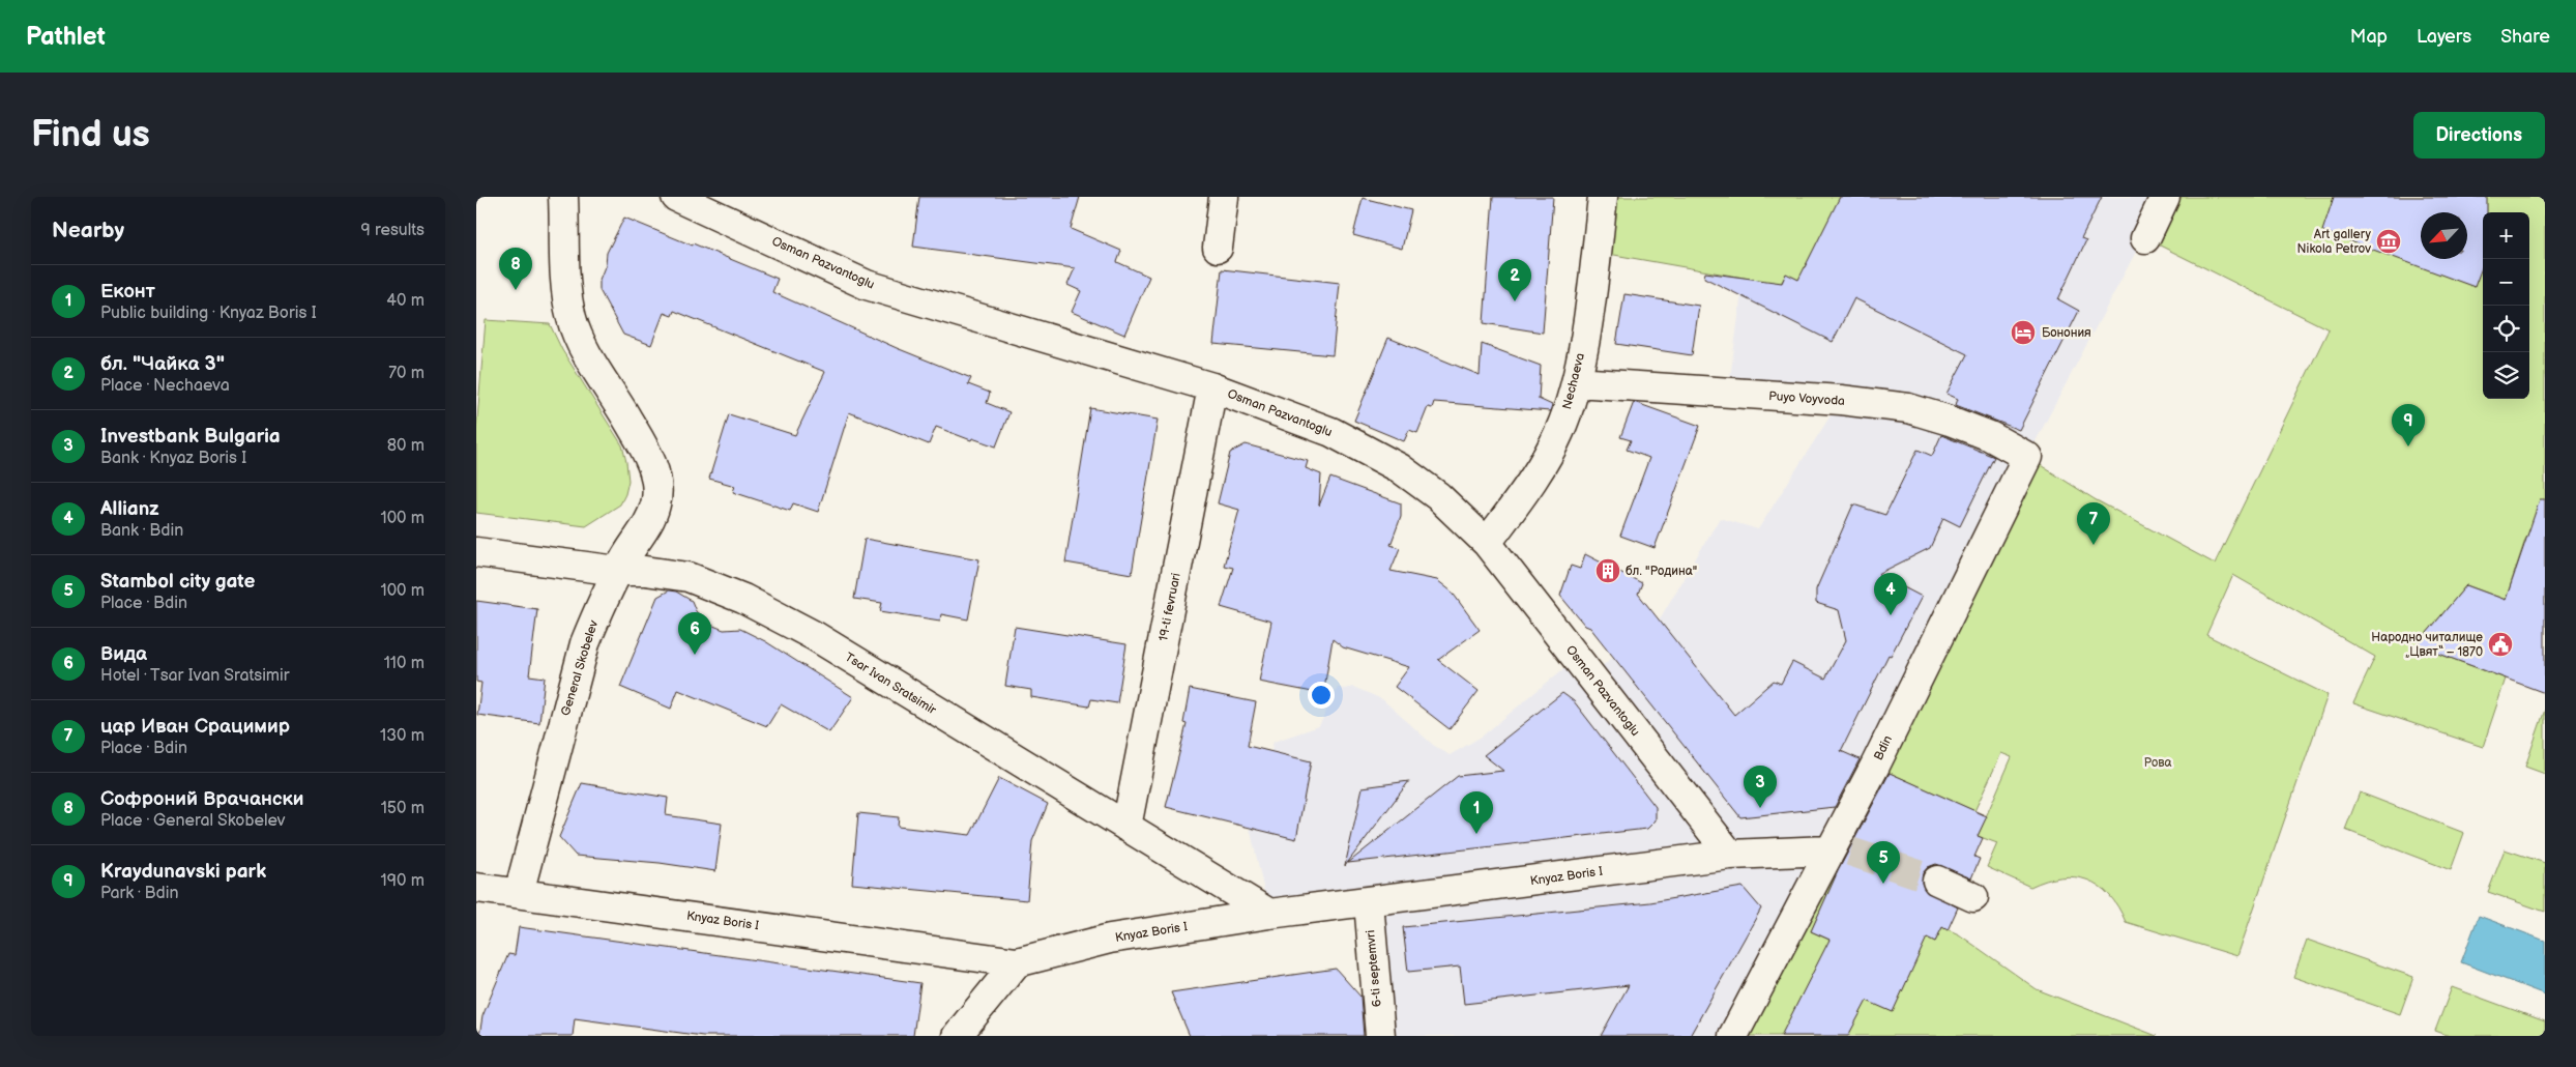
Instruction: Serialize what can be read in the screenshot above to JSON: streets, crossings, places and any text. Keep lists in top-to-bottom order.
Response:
{
  "streets": {
    "street": [
      "Osman Pazvantoglu",
      "Nechaeva",
      "Puyo Voyvoda",
      "19-ti fevruari",
      "General Skobelev",
      "Tsar Ivan Sratsimir",
      "Bdin",
      "Knyaz Boris I",
      "6-ti septemvri"
    ]
  },
  "crossings": [
    ["Osman Pazvantoglu", "Nechaeva"],
    ["Osman Pazvantoglu", "19-ti fevruari"],
    ["Osman Pazvantoglu", "Knyaz Boris I"],
    ["Nechaeva", "Puyo Voyvoda"],
    ["Puyo Voyvoda", "Bdin"],
    ["19-ti fevruari", "Tsar Ivan Sratsimir"],
    ["General Skobelev", "Tsar Ivan Sratsimir"],
    ["General Skobelev", "Knyaz Boris I"],
    ["Tsar Ivan Sratsimir", "Knyaz Boris I"],
    ["Bdin", "Knyaz Boris I"],
    ["Knyaz Boris I", "6-ti septemvri"]
  ],
  "parks": ["Рова"],
  "places": {
    "museum": ["Art gallery Nikola Petrov"],
    "hotel": ["Бонония"],
    "building": ["бл. \"Родина\""],
    "public building": ["Народно читалище „Цвят“ – 1870"]
  },
  "north": "bottom left",
  "page": {
    "header": "Pathlet",
    "nav": ["Map", "Layers", "Share"],
    "buttons": "Directions",
    "title": "Find us",
    "heading": ["Nearby", "9 results"],
    "map_buttons": ["+", "−"],
    "pins": [
      "8",
      "2",
      "9",
      "7",
      "4",
      "6",
      "3",
      "1",
      "5"
    ],
    "list": [
      {
        "mark": "1",
        "name": "Еконт",
        "note": "Public building · Knyaz Boris I",
        "value": "40 m"
      },
      {
        "mark": "2",
        "name": "бл. \"Чайка 3\"",
        "note": "Place · Nechaeva",
        "value": "70 m"
      },
      {
        "mark": "3",
        "name": "Investbank Bulgaria",
        "note": "Bank · Knyaz Boris I",
        "value": "80 m"
      },
      {
        "mark": "4",
        "name": "Allianz",
        "note": "Bank · Bdin",
        "value": "100 m"
      },
      {
        "mark": "5",
        "name": "Stambol city gate",
        "note": "Place · Bdin",
        "value": "100 m"
      },
      {
        "mark": "6",
        "name": "Вида",
        "note": "Hotel · Tsar Ivan Sratsimir",
        "value": "110 m"
      },
      {
        "mark": "7",
        "name": "цар Иван Срацимир",
        "note": "Place · Bdin",
        "value": "130 m"
      },
      {
        "mark": "8",
        "name": "Софроний Врачански",
        "note": "Place · General Skobelev",
        "value": "150 m"
      },
      {
        "mark": "9",
        "name": "Kraydunavski park",
        "note": "Park · Bdin",
        "value": "190 m"
      }
    ]
  }
}
